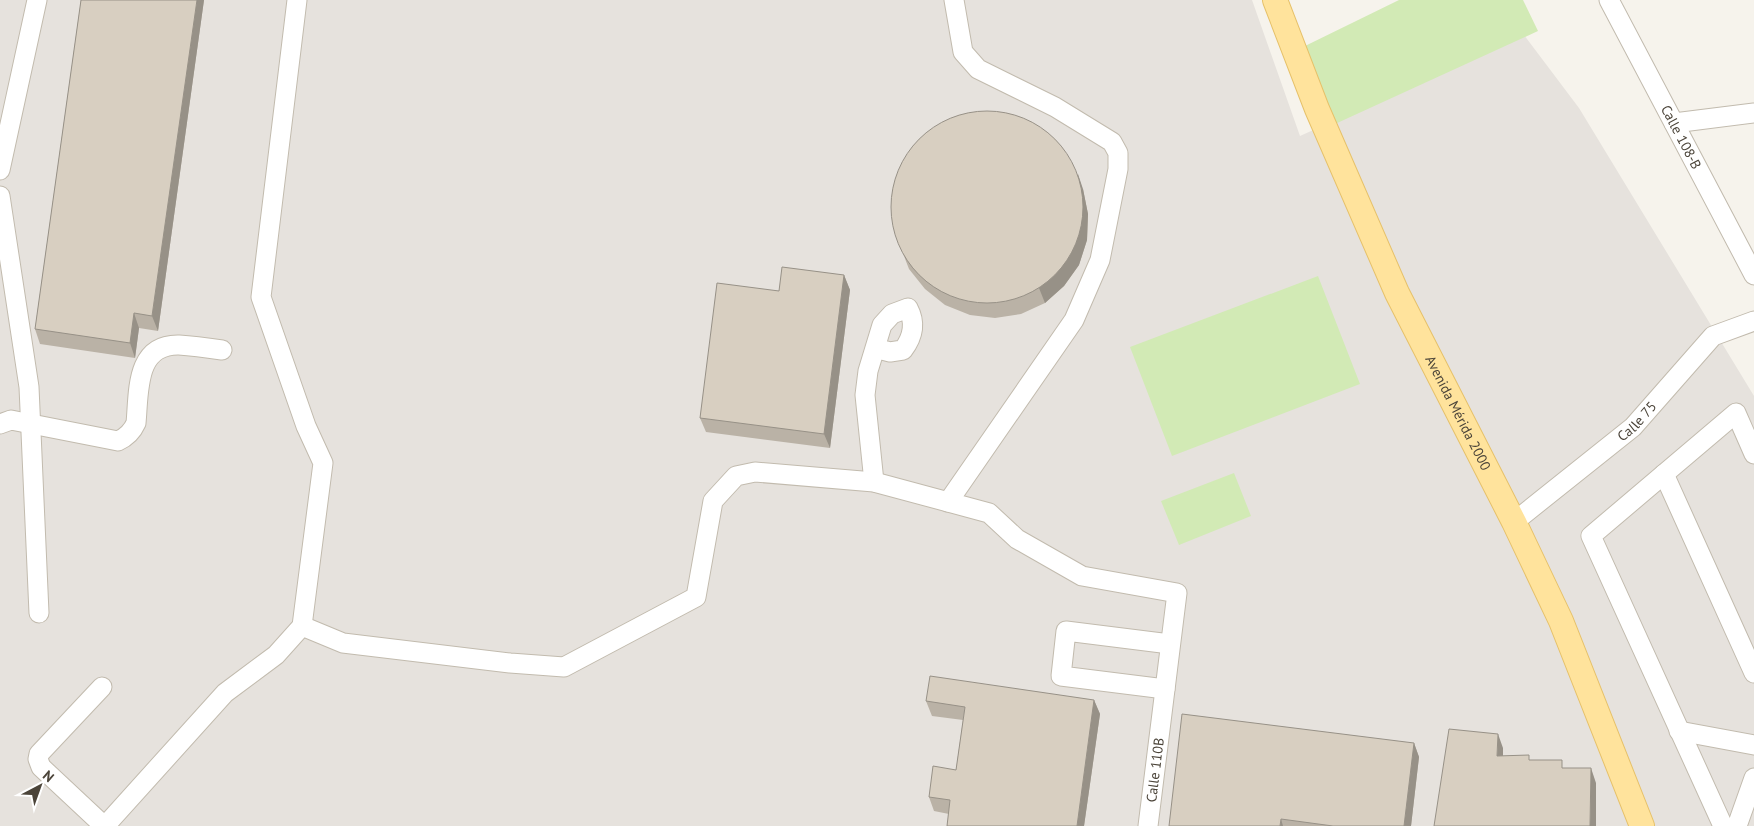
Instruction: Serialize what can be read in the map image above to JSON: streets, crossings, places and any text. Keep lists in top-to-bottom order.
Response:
{
  "streets": {
    "main road": ["Avenida Mérida 2000"],
    "street": ["Calle 108-B", "Calle 75", "Calle 110B"]
  },
  "crossings": [
    ["Avenida Mérida 2000", "Calle 75"]
  ],
  "north": "top right"
}
